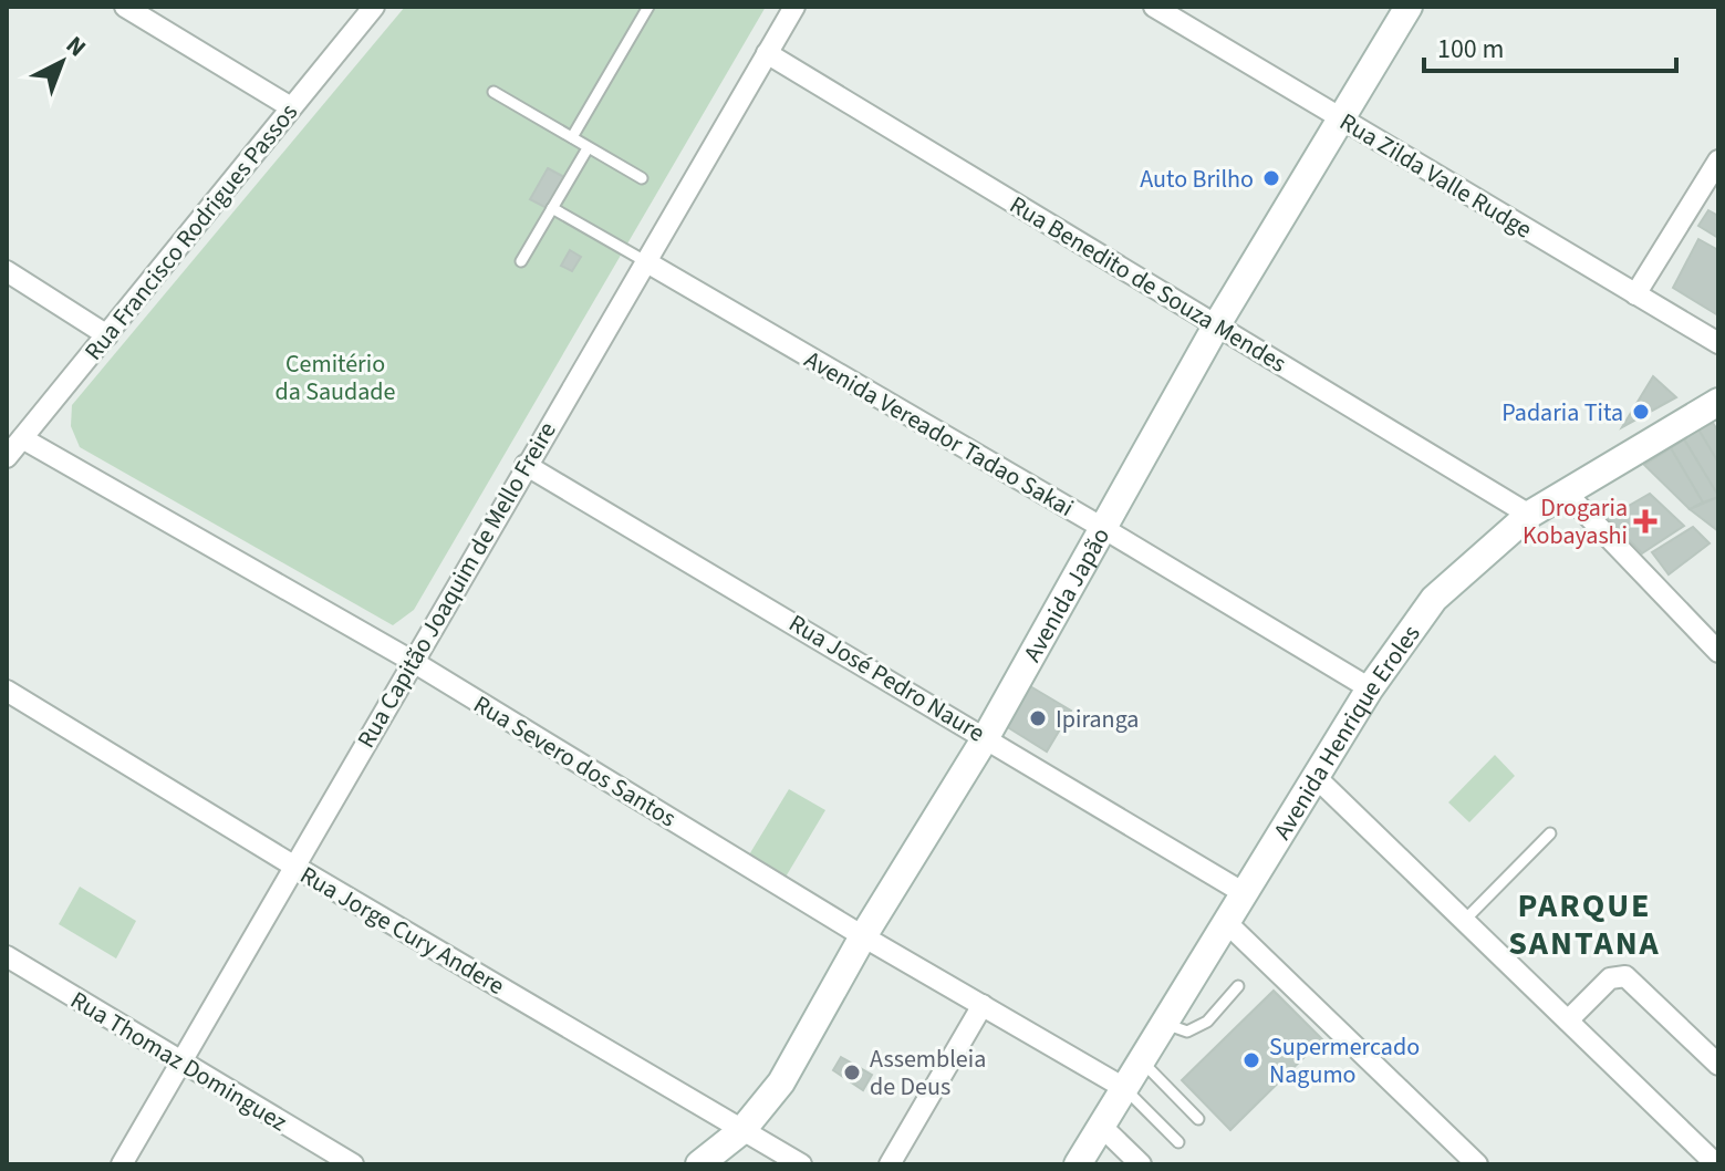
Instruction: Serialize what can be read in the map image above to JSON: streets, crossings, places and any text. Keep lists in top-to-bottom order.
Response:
{
  "streets": {
    "main road": ["Avenida Japão", "Avenida Henrique Eroles"],
    "street": [
      "Rua Zilda Valle Rudge",
      "Rua Francisco Rodrigues Passos",
      "Rua Benedito de Souza Mendes",
      "Avenida Vereador Tadao Sakai",
      "Rua Capitão Joaquim de Mello Freire",
      "Rua José Pedro Naure",
      "Rua Severo dos Santos",
      "Rua Jorge Cury Andere",
      "Rua Thomaz Dominguez"
    ]
  },
  "crossings": [
    ["Rua Zilda Valle Rudge", "Avenida Japão"],
    ["Rua Francisco Rodrigues Passos", "Rua Severo dos Santos"],
    ["Rua Benedito de Souza Mendes", "Rua Capitão Joaquim de Mello Freire"],
    ["Rua Benedito de Souza Mendes", "Avenida Japão"],
    ["Rua Benedito de Souza Mendes", "Avenida Henrique Eroles"],
    ["Avenida Vereador Tadao Sakai", "Rua Capitão Joaquim de Mello Freire"],
    ["Avenida Vereador Tadao Sakai", "Avenida Japão"],
    ["Avenida Vereador Tadao Sakai", "Avenida Henrique Eroles"],
    ["Rua Capitão Joaquim de Mello Freire", "Rua José Pedro Naure"],
    ["Rua Capitão Joaquim de Mello Freire", "Rua Severo dos Santos"],
    ["Rua Capitão Joaquim de Mello Freire", "Rua Jorge Cury Andere"],
    ["Rua Capitão Joaquim de Mello Freire", "Rua Thomaz Dominguez"],
    ["Avenida Japão", "Rua José Pedro Naure"],
    ["Avenida Japão", "Rua Severo dos Santos"],
    ["Avenida Japão", "Rua Jorge Cury Andere"],
    ["Rua José Pedro Naure", "Avenida Henrique Eroles"],
    ["Avenida Henrique Eroles", "Rua Severo dos Santos"]
  ],
  "districts": ["PARQUE SANTANA"],
  "parks": ["Cemitério da Saudade"],
  "places": {
    "other": [
      "Auto Brilho",
      "Padaria Tita",
      "Ipiranga",
      "Supermercado Nagumo",
      "Assembleia de Deus"
    ],
    "health": ["Drogaria Kobayashi"]
  },
  "scale_bar": "100 m",
  "north": "top right"
}
